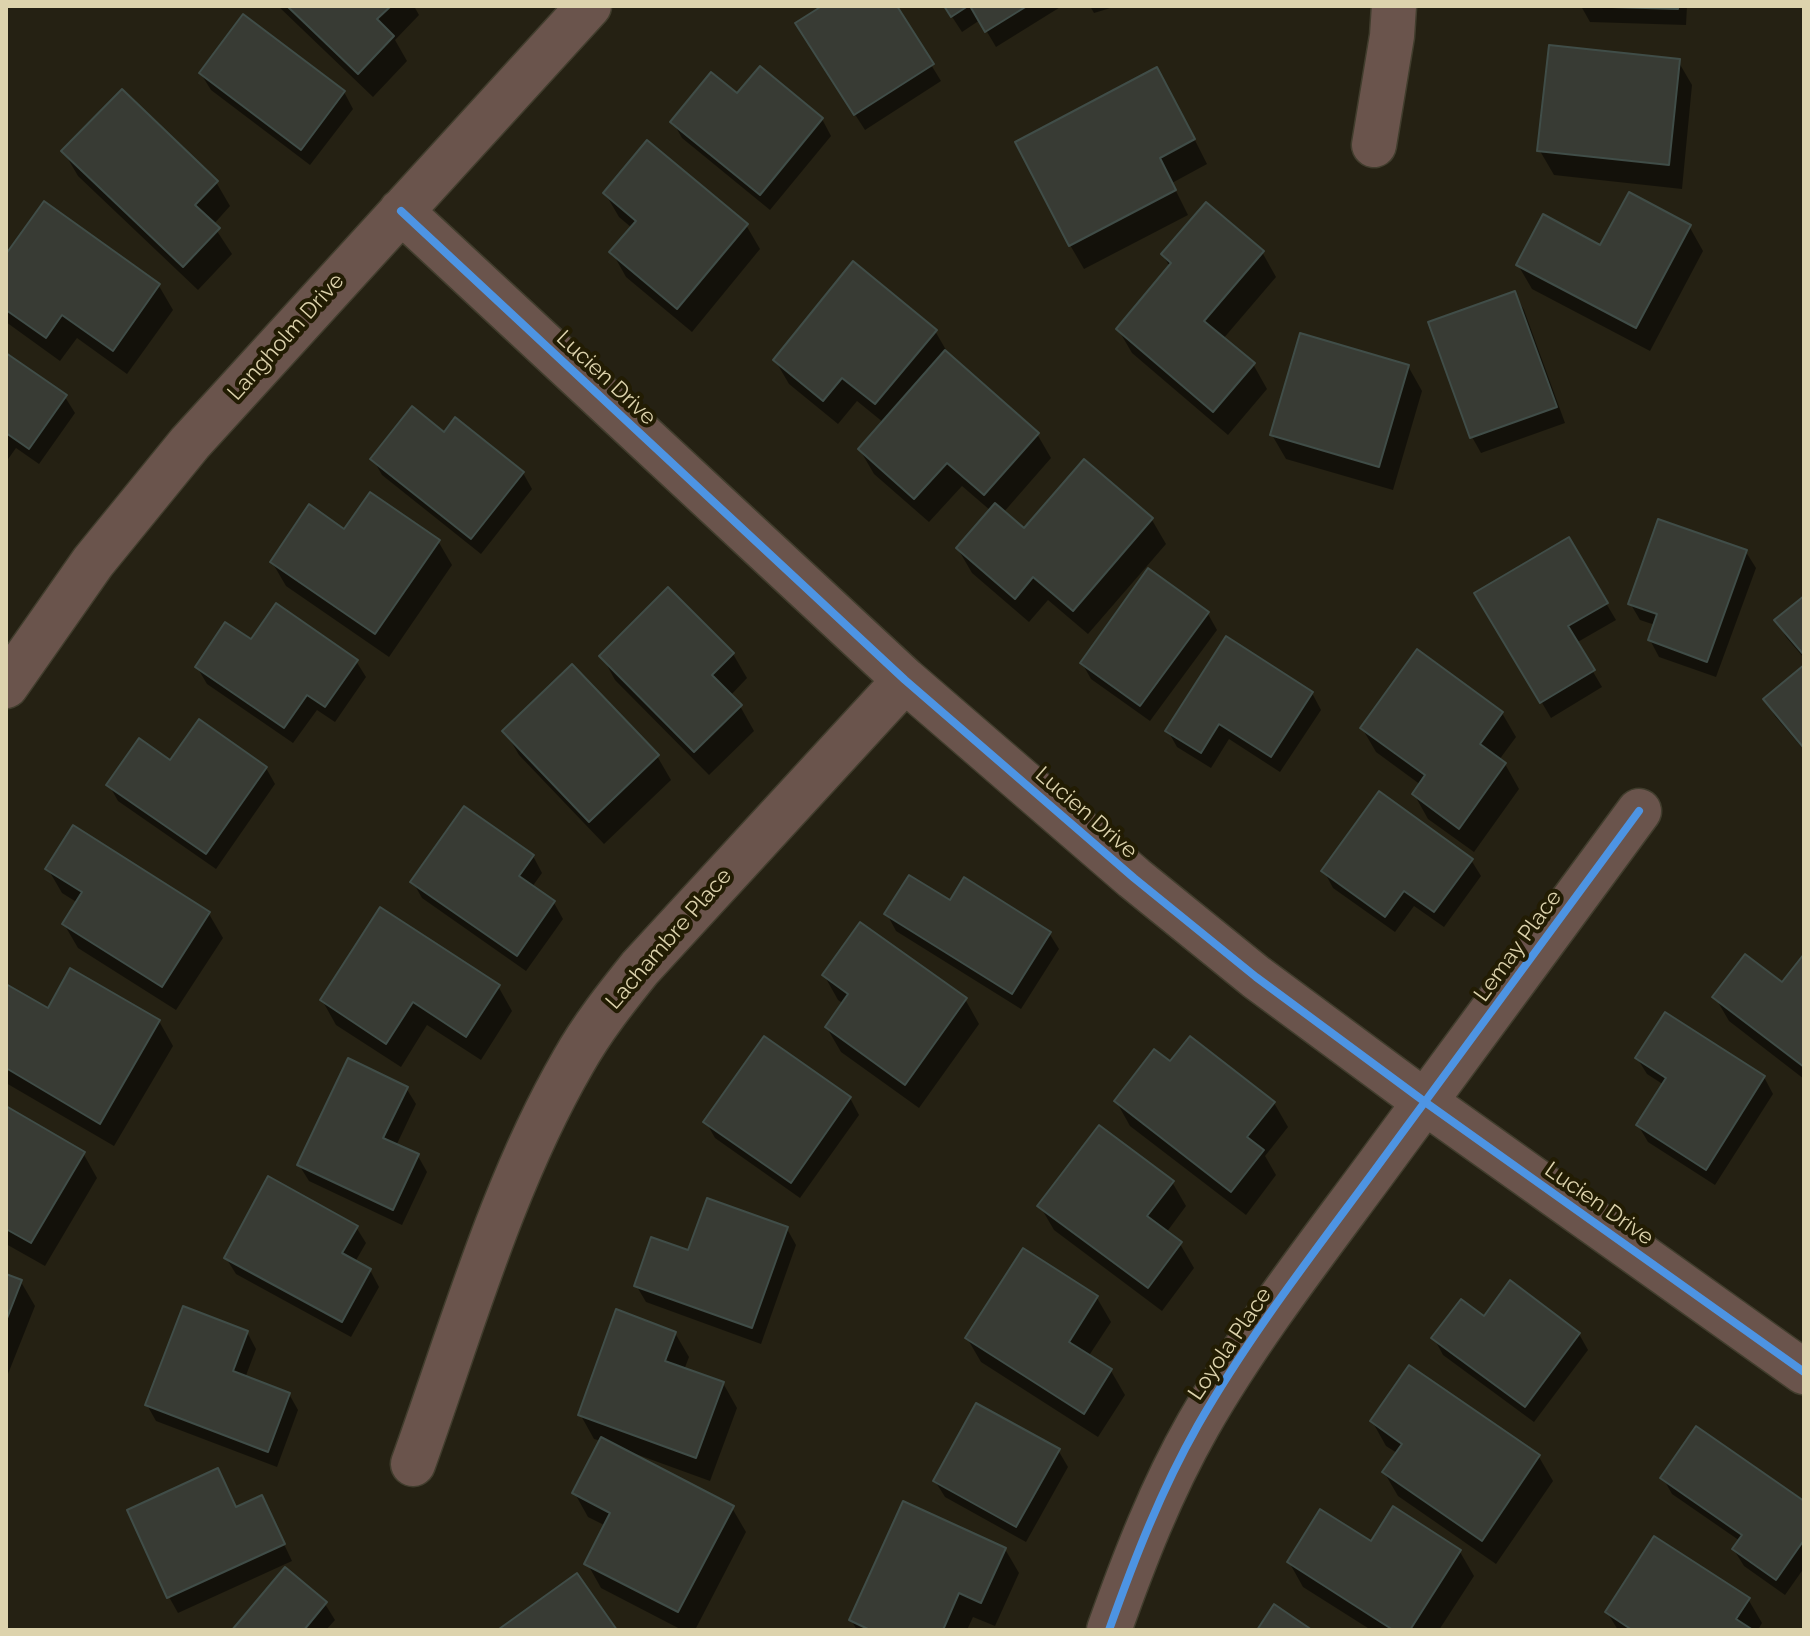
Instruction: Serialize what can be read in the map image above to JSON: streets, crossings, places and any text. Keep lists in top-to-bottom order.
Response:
{
  "streets": {
    "street": [
      "Langholm Drive",
      "Lucien Drive",
      "Lachambre Place",
      "Lemay Place",
      "Loyola Place"
    ]
  },
  "crossings": [
    ["Langholm Drive", "Lucien Drive"],
    ["Lucien Drive", "Lachambre Place"],
    ["Lucien Drive", "Lemay Place"],
    ["Lucien Drive", "Loyola Place"],
    ["Lemay Place", "Loyola Place"]
  ]
}
